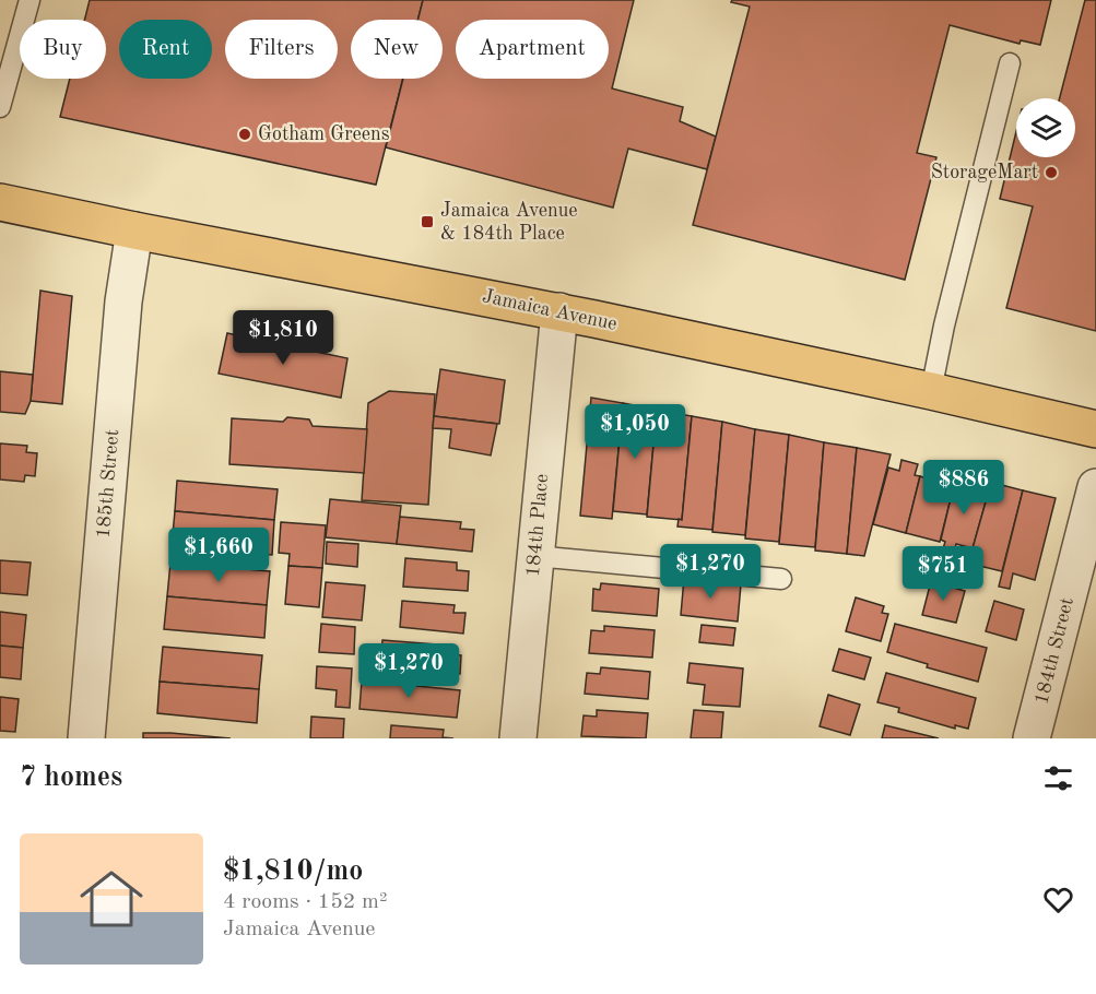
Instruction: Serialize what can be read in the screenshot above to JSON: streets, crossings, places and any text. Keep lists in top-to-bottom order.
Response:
{
  "streets": {
    "main road": ["Jamaica Avenue"],
    "street": ["185th Street", "184th Place", "184th Street"]
  },
  "crossings": [
    ["Jamaica Avenue", "185th Street"],
    ["Jamaica Avenue", "184th Place"]
  ],
  "places": {
    "other": ["Gotham Greens", "StorageMart"],
    "transit": ["Jamaica Avenue & 184th Place"]
  },
  "page": {
    "chip": [
      "Buy",
      "Rent",
      "Filters",
      "New",
      "Apartment"
    ],
    "price": [
      "$1,810",
      "$1,050",
      "$886",
      "$1,660",
      "$1,270",
      "$751",
      "$1,270"
    ],
    "heading": "7 homes",
    "list": [
      {
        "name": "$1,810/mo",
        "note": "4 rooms · 152 m² · Jamaica Avenue"
      }
    ]
  }
}
